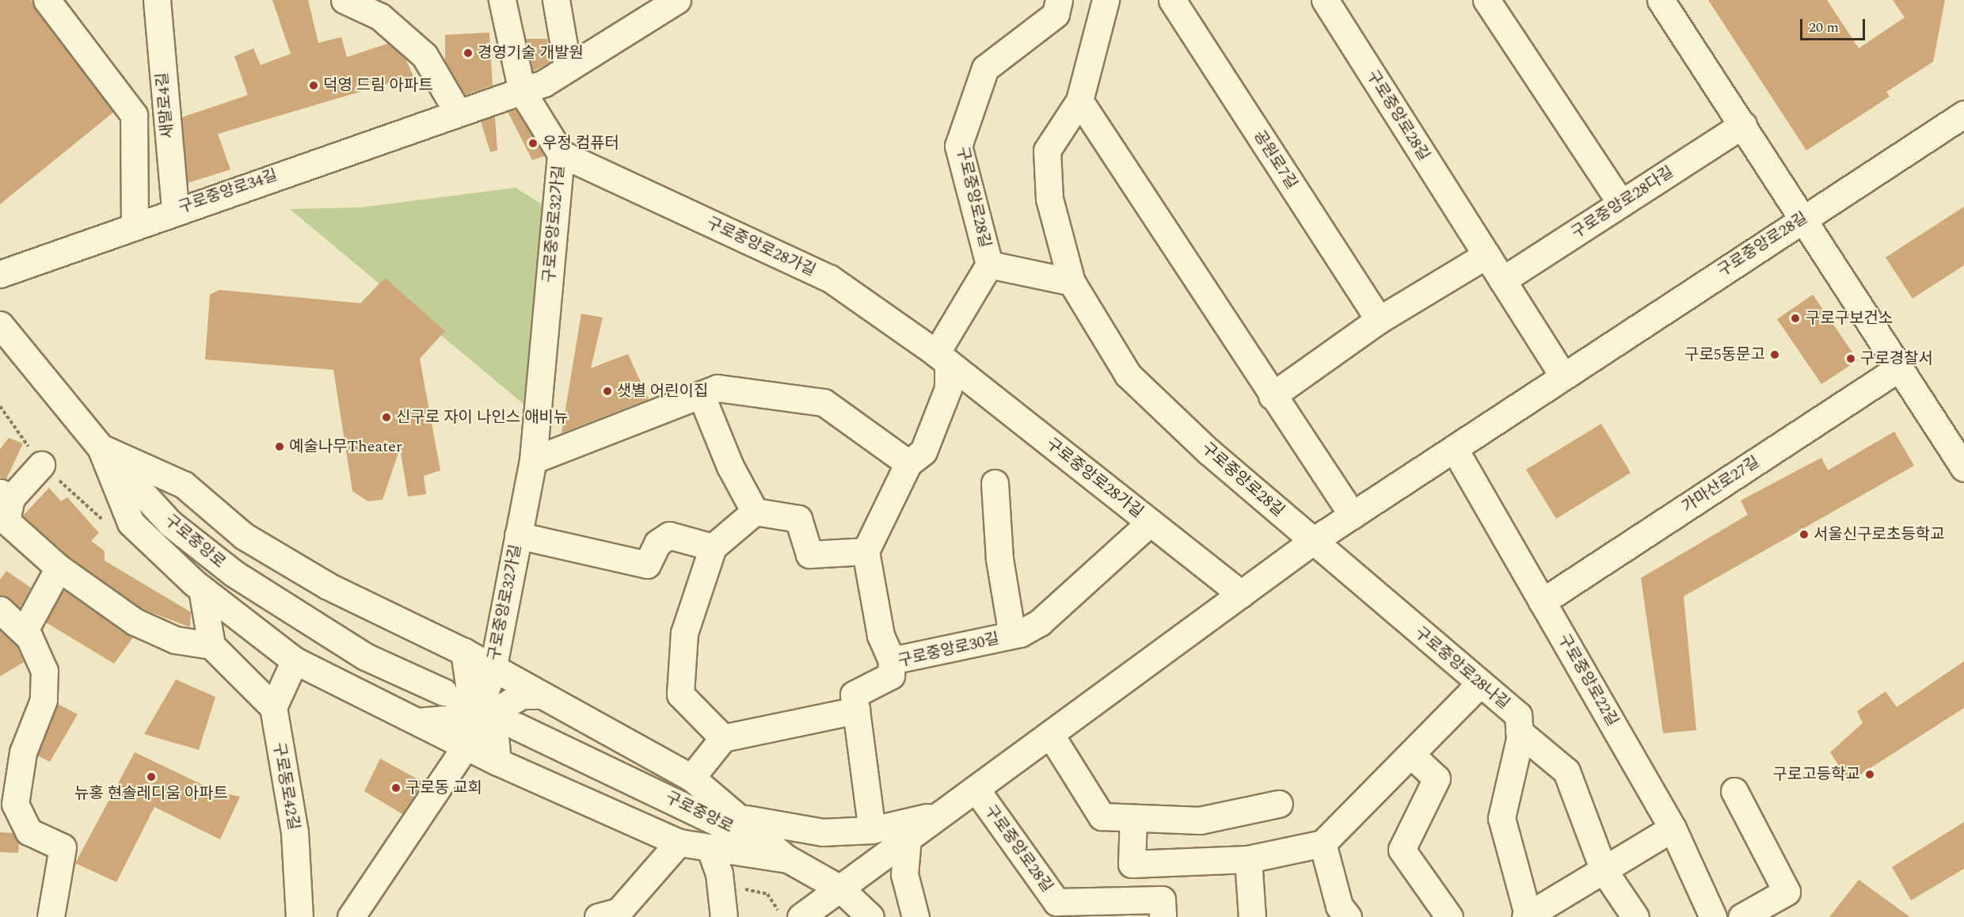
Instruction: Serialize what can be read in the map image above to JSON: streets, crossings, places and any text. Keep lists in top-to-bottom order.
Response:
{
  "streets": {
    "street": [
      "새말로4길",
      "구로중앙로28길",
      "공원로7길",
      "구로중앙로34길",
      "구로중앙로28다길",
      "구로중앙로32가길",
      "구로중앙로28가길",
      "가마산로27길",
      "구로중앙로",
      "구로중앙로30길",
      "구로중앙로28나길",
      "구로중앙로22길",
      "구로동로42길"
    ]
  },
  "crossings": [
    ["새말로4길", "구로중앙로34길"],
    ["구로중앙로28길", "구로중앙로28다길"],
    ["구로중앙로28길", "구로중앙로28가길"],
    ["구로중앙로28길", "구로중앙로"],
    ["구로중앙로28길", "구로중앙로28나길"],
    ["구로중앙로28길", "구로중앙로22길"],
    ["구로중앙로34길", "구로중앙로32가길"],
    ["구로중앙로32가길", "구로중앙로28가길"],
    ["구로중앙로28가길", "구로중앙로30길"],
    ["가마산로27길", "구로중앙로22길"]
  ],
  "places": [
    "경영기술 개발원",
    "덕영 드림 아파트",
    "우정 컴퓨터",
    "구로구보건소",
    "구로5동문고",
    "구로경찰서",
    "샛별 어린이집",
    "신구로 자이 나인스 애비뉴",
    "예술나무Theater",
    "서울신구로초등학교",
    "구로고등학교",
    "뉴홍 현솔레디움 아파트",
    "구로동 교회"
  ],
  "scale_bar": "20 m"
}
